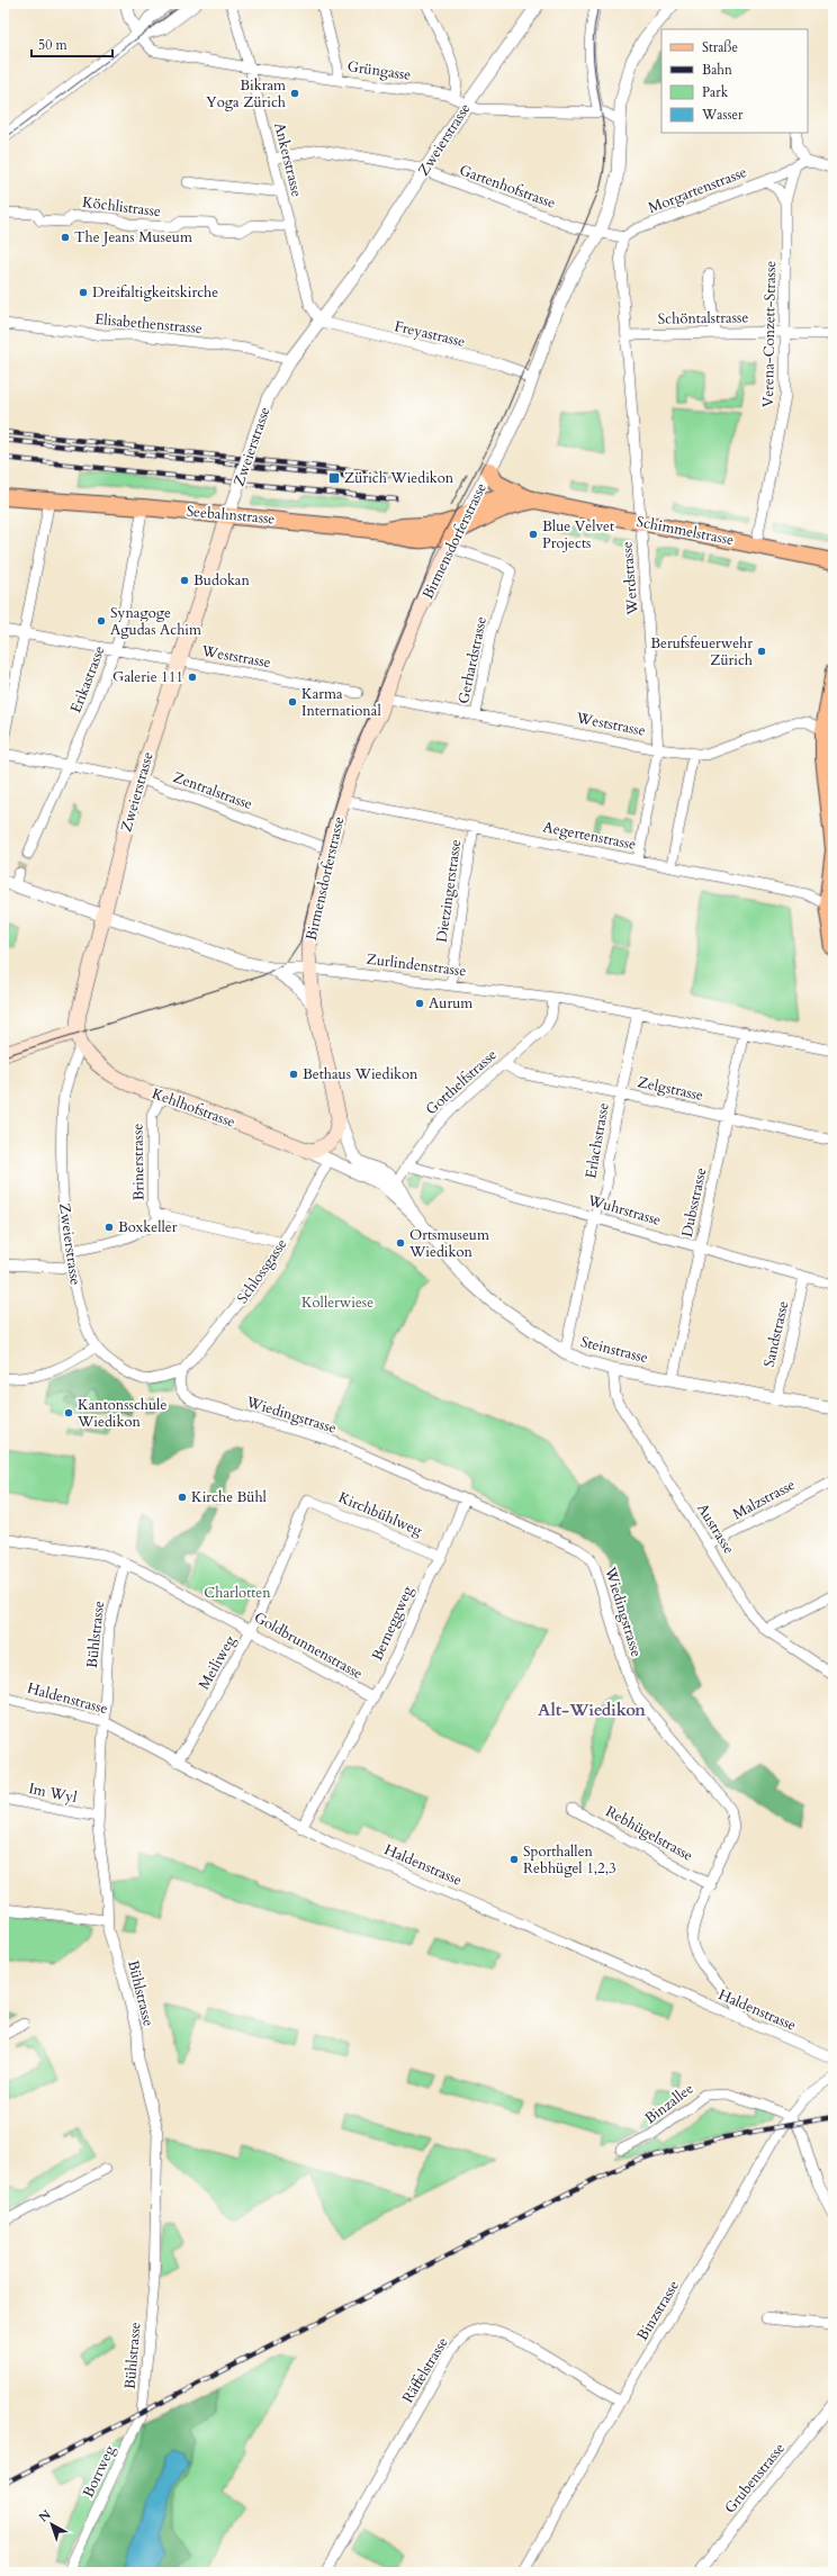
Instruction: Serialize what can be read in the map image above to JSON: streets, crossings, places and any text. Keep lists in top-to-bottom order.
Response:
{
  "streets": {
    "main road": [
      "Zweierstrasse",
      "Seebahnstrasse",
      "Schimmelstrasse",
      "Birmensdorferstrasse",
      "Kehlhofstrasse"
    ],
    "street": [
      "Grüngasse",
      "Ankerstrasse",
      "Gartenhofstrasse",
      "Morgartenstrasse",
      "Köchlistrasse",
      "Schöntalstrasse",
      "Elisabethenstrasse",
      "Freyastrasse",
      "Verena-Conzett-Strasse",
      "Werdstrasse",
      "Weststrasse",
      "Gerhardstrasse",
      "Erikastrasse",
      "Zentralstrasse",
      "Aegertenstrasse",
      "Dietzingerstrasse",
      "Zurlindenstrasse",
      "Gotthelfstrasse",
      "Zelgstrasse",
      "Erlachstrasse",
      "Brinerstrasse",
      "Dubsstrasse",
      "Wuhrstrasse",
      "Schlossgasse",
      "Sandstrasse",
      "Steinstrasse",
      "Wiedingstrasse",
      "Malzstrasse",
      "Kirchbühlweg",
      "Austrasse",
      "Berneggweg",
      "Bühlstrasse",
      "Goldbrunnenstrasse",
      "Meiliweg",
      "Haldenstrasse",
      "Im Wyl",
      "Rebhügelstrasse",
      "Binzallee",
      "Binzstrasse",
      "Räffelstrasse",
      "Borrweg",
      "Grubenstrasse"
    ]
  },
  "crossings": [
    ["Grüngasse", "Zweierstrasse"],
    ["Grüngasse", "Ankerstrasse"],
    ["Grüngasse", "Birmensdorferstrasse"],
    ["Zweierstrasse", "Ankerstrasse"],
    ["Zweierstrasse", "Gartenhofstrasse"],
    ["Zweierstrasse", "Elisabethenstrasse"],
    ["Zweierstrasse", "Freyastrasse"],
    ["Zweierstrasse", "Seebahnstrasse"],
    ["Zweierstrasse", "Weststrasse"],
    ["Zweierstrasse", "Zentralstrasse"],
    ["Zweierstrasse", "Zurlindenstrasse"],
    ["Zweierstrasse", "Kehlhofstrasse"],
    ["Zweierstrasse", "Schlossgasse"],
    ["Zweierstrasse", "Wiedingstrasse"],
    ["Ankerstrasse", "Gartenhofstrasse"],
    ["Ankerstrasse", "Köchlistrasse"],
    ["Ankerstrasse", "Freyastrasse"],
    ["Gartenhofstrasse", "Birmensdorferstrasse"],
    ["Morgartenstrasse", "Verena-Conzett-Strasse"],
    ["Morgartenstrasse", "Werdstrasse"],
    ["Schöntalstrasse", "Verena-Conzett-Strasse"],
    ["Schöntalstrasse", "Werdstrasse"],
    ["Freyastrasse", "Birmensdorferstrasse"],
    ["Verena-Conzett-Strasse", "Schimmelstrasse"],
    ["Seebahnstrasse", "Schimmelstrasse"],
    ["Seebahnstrasse", "Birmensdorferstrasse"],
    ["Seebahnstrasse", "Erikastrasse"],
    ["Schimmelstrasse", "Birmensdorferstrasse"],
    ["Schimmelstrasse", "Werdstrasse"],
    ["Birmensdorferstrasse", "Weststrasse"],
    ["Birmensdorferstrasse", "Gerhardstrasse"],
    ["Birmensdorferstrasse", "Zentralstrasse"],
    ["Birmensdorferstrasse", "Aegertenstrasse"],
    ["Birmensdorferstrasse", "Zurlindenstrasse"],
    ["Werdstrasse", "Weststrasse"],
    ["Werdstrasse", "Aegertenstrasse"],
    ["Weststrasse", "Gerhardstrasse"],
    ["Weststrasse", "Erikastrasse"],
    ["Erikastrasse", "Zentralstrasse"],
    ["Aegertenstrasse", "Dietzingerstrasse"],
    ["Dietzingerstrasse", "Zurlindenstrasse"],
    ["Zurlindenstrasse", "Gotthelfstrasse"],
    ["Zurlindenstrasse", "Erlachstrasse"],
    ["Zurlindenstrasse", "Dubsstrasse"],
    ["Gotthelfstrasse", "Zelgstrasse"],
    ["Gotthelfstrasse", "Wuhrstrasse"],
    ["Gotthelfstrasse", "Steinstrasse"],
    ["Zelgstrasse", "Erlachstrasse"],
    ["Zelgstrasse", "Dubsstrasse"],
    ["Kehlhofstrasse", "Brinerstrasse"],
    ["Kehlhofstrasse", "Schlossgasse"],
    ["Kehlhofstrasse", "Steinstrasse"],
    ["Erlachstrasse", "Wuhrstrasse"],
    ["Erlachstrasse", "Steinstrasse"],
    ["Brinerstrasse", "Schlossgasse"],
    ["Dubsstrasse", "Wuhrstrasse"],
    ["Dubsstrasse", "Steinstrasse"],
    ["Wuhrstrasse", "Sandstrasse"],
    ["Schlossgasse", "Steinstrasse"],
    ["Schlossgasse", "Wiedingstrasse"],
    ["Sandstrasse", "Steinstrasse"],
    ["Steinstrasse", "Austrasse"],
    ["Wiedingstrasse", "Berneggweg"],
    ["Wiedingstrasse", "Haldenstrasse"],
    ["Wiedingstrasse", "Rebhügelstrasse"],
    ["Malzstrasse", "Austrasse"],
    ["Kirchbühlweg", "Berneggweg"],
    ["Kirchbühlweg", "Meiliweg"],
    ["Berneggweg", "Goldbrunnenstrasse"],
    ["Berneggweg", "Haldenstrasse"],
    ["Bühlstrasse", "Goldbrunnenstrasse"],
    ["Bühlstrasse", "Haldenstrasse"],
    ["Bühlstrasse", "Im Wyl"],
    ["Bühlstrasse", "Borrweg"],
    ["Goldbrunnenstrasse", "Meiliweg"],
    ["Meiliweg", "Haldenstrasse"],
    ["Binzallee", "Binzstrasse"],
    ["Binzstrasse", "Räffelstrasse"]
  ],
  "districts": ["Alt-Wiedikon"],
  "parks": ["Kollerwiese", "Charlotten"],
  "places": {
    "other": [
      "Bikram Yoga Zürich",
      "The Jeans Museum",
      "Dreifaltigkeitskirche",
      "Blue Velvet Projects",
      "Budokan",
      "Synagoge Agudas Achim",
      "Berufsfeuerwehr Zürich",
      "Galerie 111",
      "Karma International",
      "Aurum",
      "Bethaus Wiedikon",
      "Boxkeller",
      "Ortsmuseum Wiedikon",
      "Kantonsschule Wiedikon",
      "Kirche Bühl",
      "Sporthallen Rebhügel 1,2,3"
    ],
    "transit": ["Zürich Wiedikon"]
  },
  "legend": [
    "Straße",
    "Bahn",
    "Park",
    "Wasser"
  ],
  "scale_bar": "50 m",
  "north": "top left"
}
